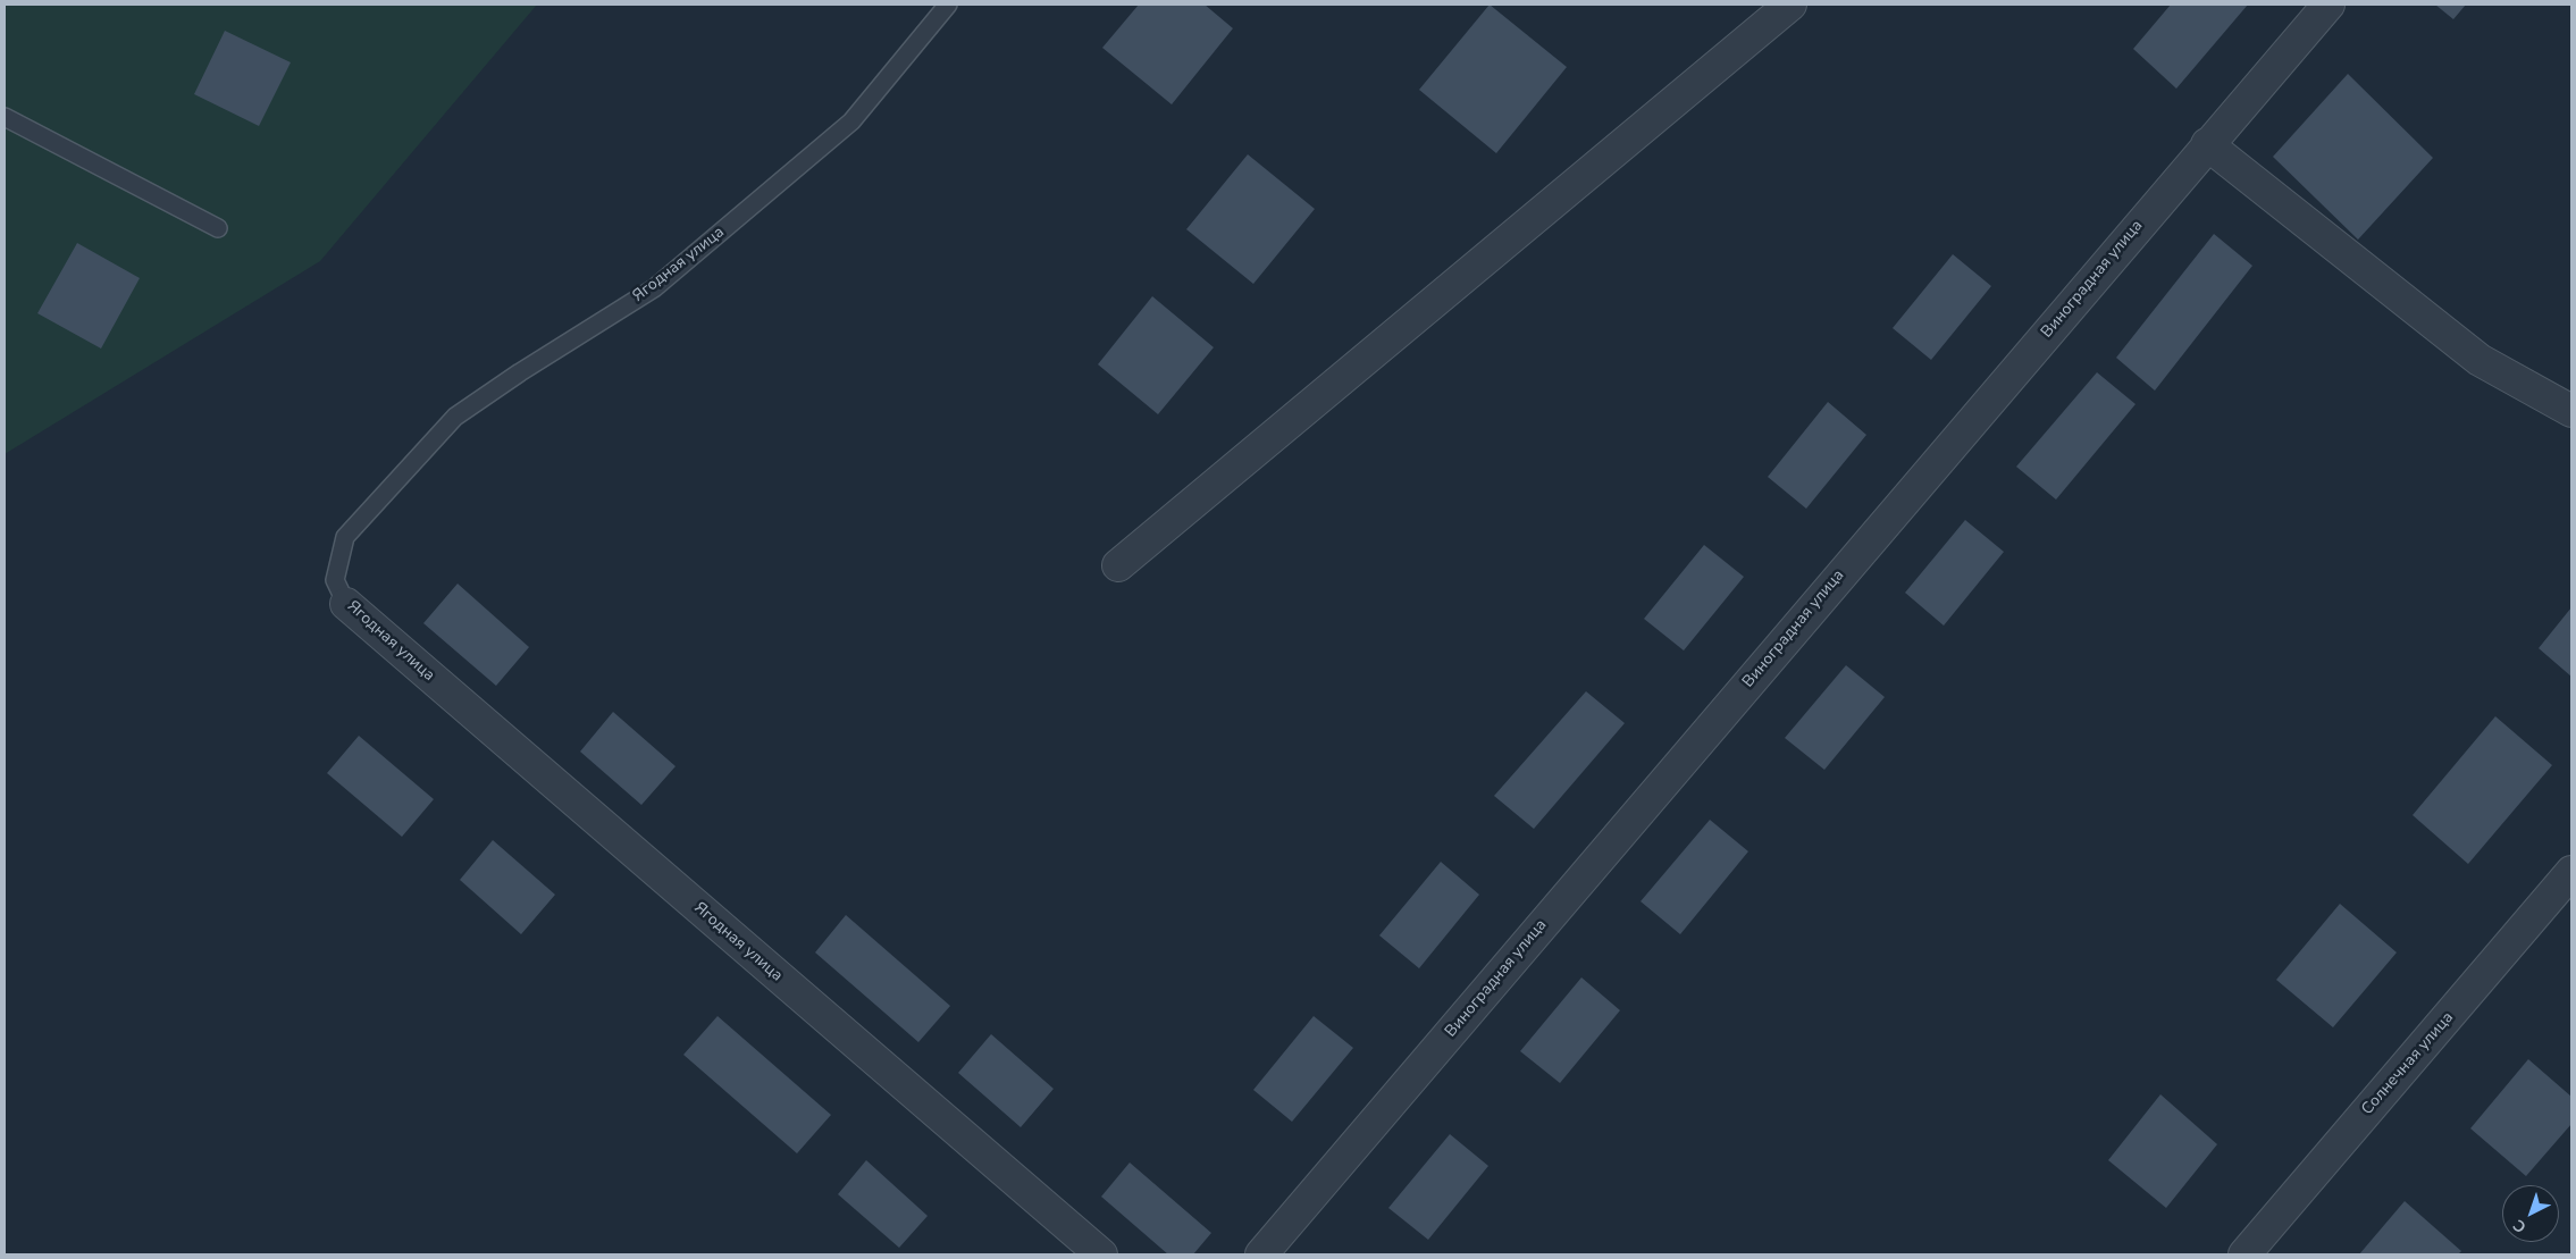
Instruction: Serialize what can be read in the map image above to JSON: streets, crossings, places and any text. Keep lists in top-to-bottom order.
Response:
{
  "streets": {
    "street": ["Ягодная улица", "Виноградная улица", "Солнечная улица"]
  },
  "north": "bottom left"
}
